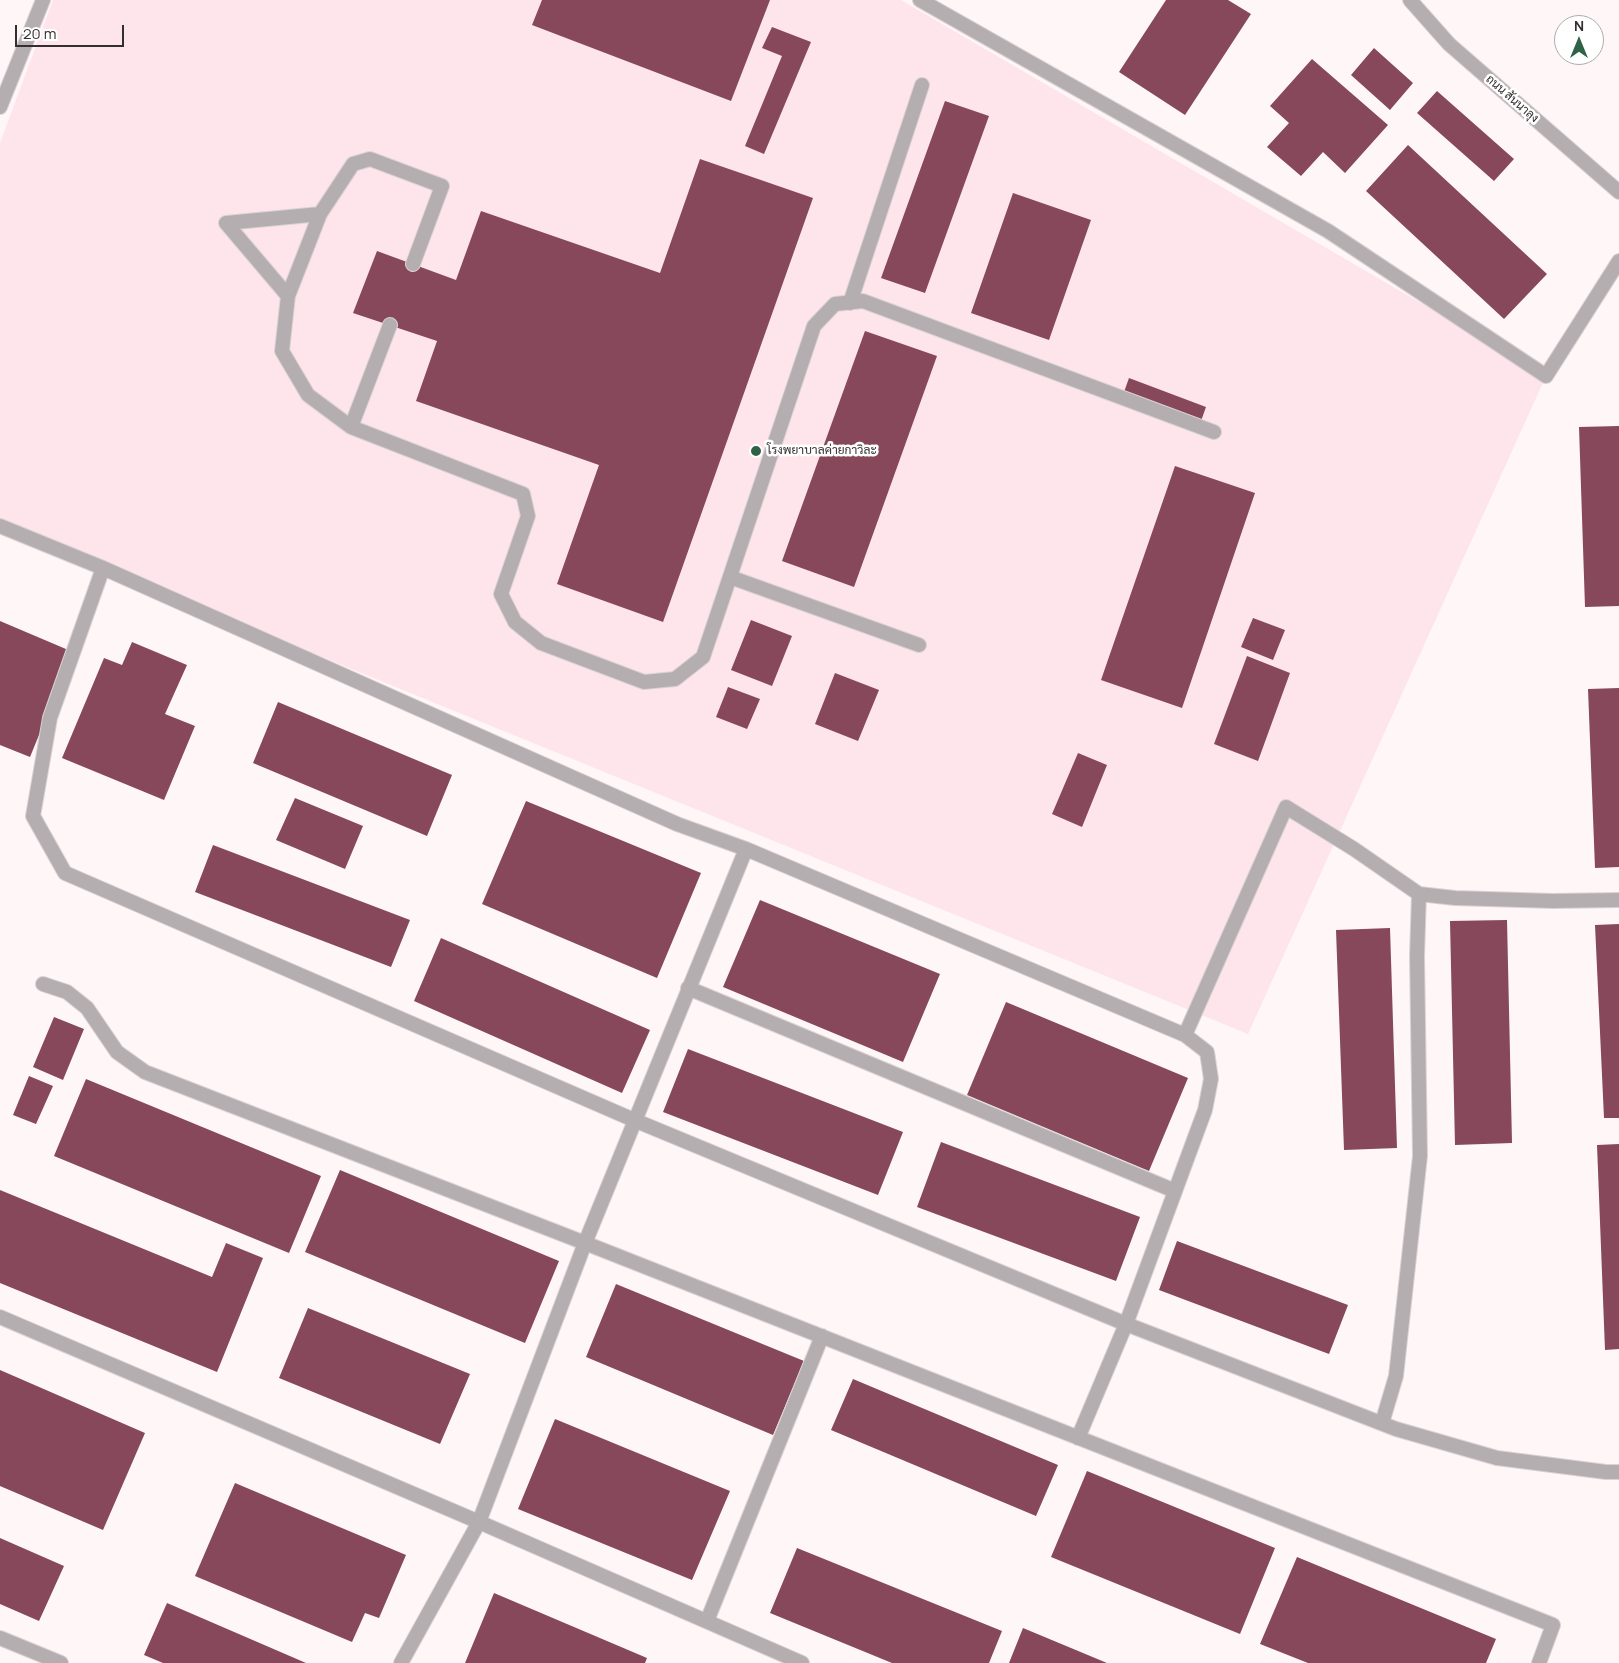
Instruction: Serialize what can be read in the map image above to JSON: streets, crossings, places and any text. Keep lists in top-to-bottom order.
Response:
{
  "streets": {
    "street": ["ถนน สันนาลุง"]
  },
  "places": ["โรงพยาบาลค่ายกาวิละ"],
  "scale_bar": "20 m",
  "north": "top"
}
